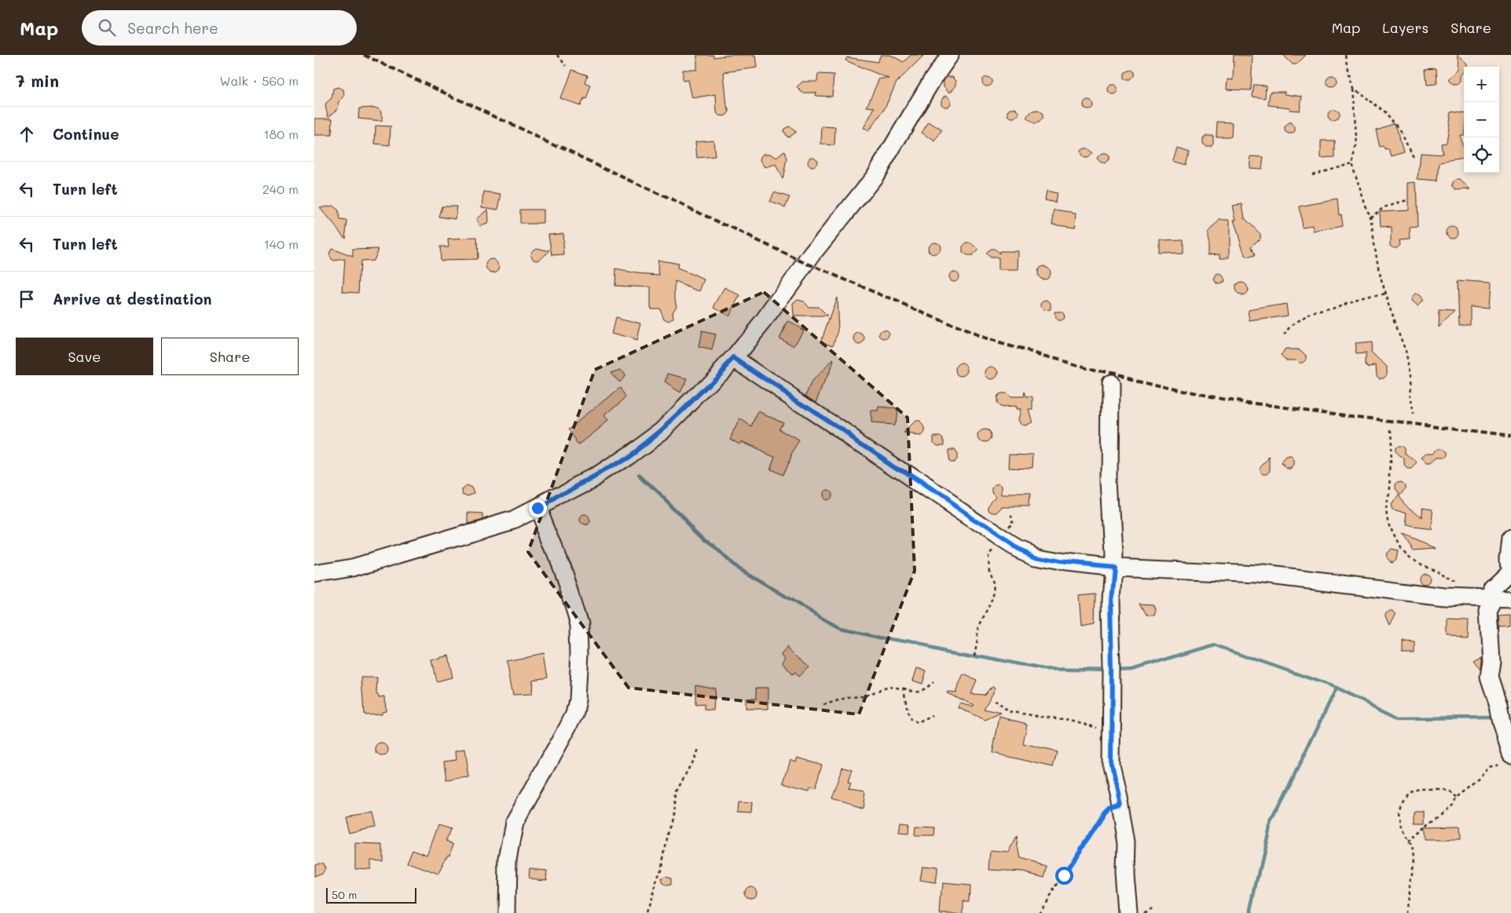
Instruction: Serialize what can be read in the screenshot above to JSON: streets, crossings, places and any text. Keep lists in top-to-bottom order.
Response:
{
  "scale_bar": "50 m",
  "page": {
    "header": "Map",
    "search": "Search here",
    "nav": ["Map", "Layers", "Share"],
    "heading": ["7 min", "Walk · 560 m"],
    "map_buttons": ["+", "−"],
    "list": [
      ["Continue", "180 m"],
      ["Turn left", "240 m"],
      ["Turn left", "140 m"],
      "Arrive at destination"
    ],
    "buttons": ["Save", "Share"],
    "scale": "50 m"
  }
}
